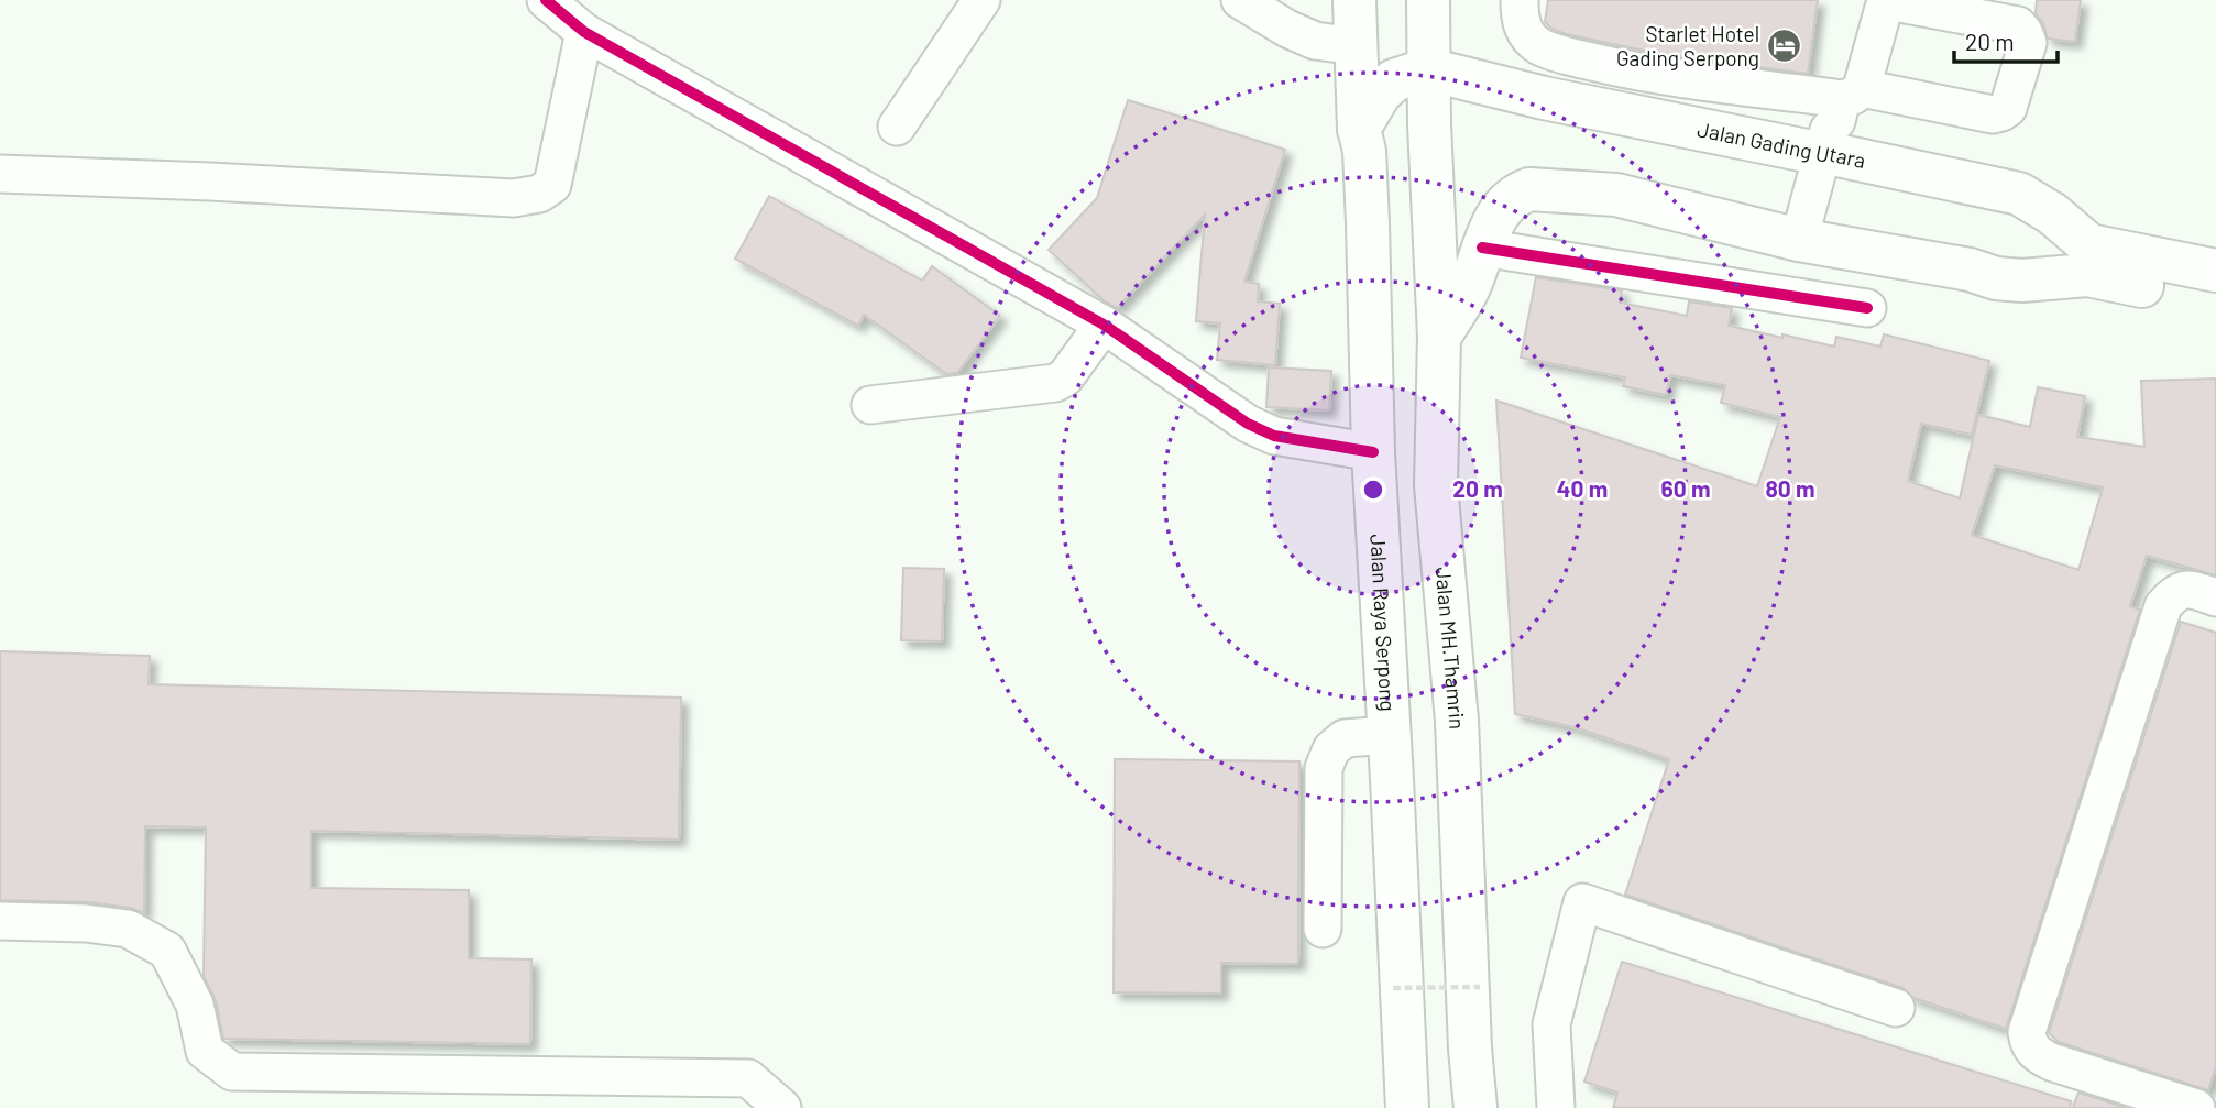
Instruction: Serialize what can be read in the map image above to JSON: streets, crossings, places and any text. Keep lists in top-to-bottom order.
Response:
{
  "streets": {
    "main road": ["Jalan Gading Utara", "Jalan Raya Serpong", "Jalan MH.Thamrin"]
  },
  "crossings": [
    ["Jalan Gading Utara", "Jalan MH.Thamrin"]
  ],
  "places": {
    "hotel": ["Starlet Hotel Gading Serpong"]
  },
  "scale_bar": "20 m",
  "rings": [
    "20 m",
    "40 m",
    "60 m",
    "80 m"
  ]
}
